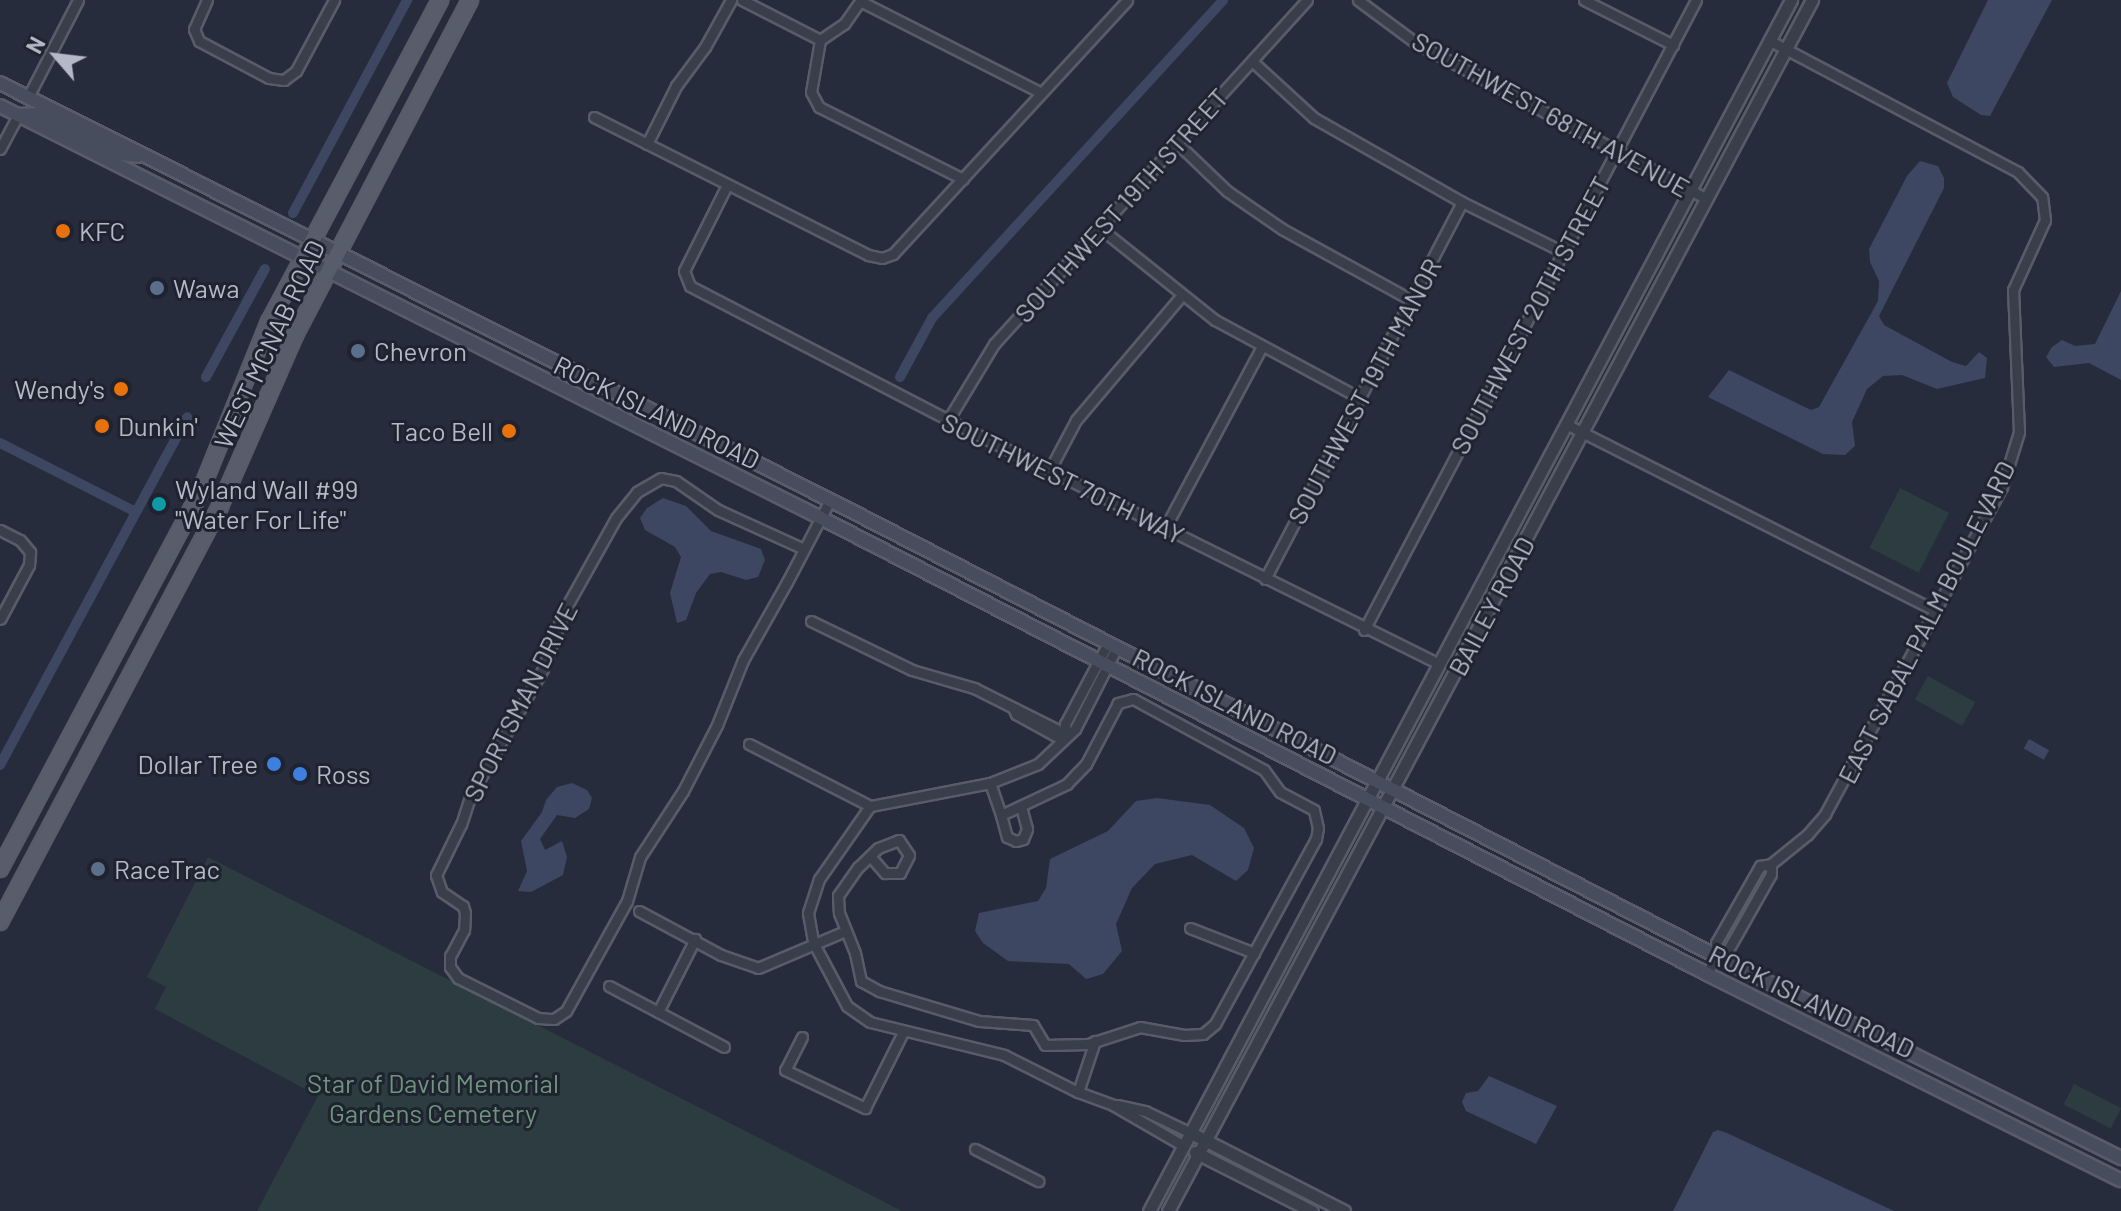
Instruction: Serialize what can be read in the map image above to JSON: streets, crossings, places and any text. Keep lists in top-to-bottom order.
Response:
{
  "streets": {
    "main road": ["WEST MCNAB ROAD", "ROCK ISLAND ROAD"],
    "street": [
      "SOUTHWEST 68TH AVENUE",
      "SOUTHWEST 19TH STREET",
      "SOUTHWEST 20TH STREET",
      "SOUTHWEST 19TH MANOR",
      "SOUTHWEST 70TH WAY",
      "BAILEY ROAD",
      "EAST SABAL PALM BOULEVARD",
      "SPORTSMAN DRIVE"
    ]
  },
  "crossings": [
    ["SOUTHWEST 68TH AVENUE", "SOUTHWEST 20TH STREET"],
    ["SOUTHWEST 68TH AVENUE", "BAILEY ROAD"],
    ["SOUTHWEST 19TH STREET", "SOUTHWEST 70TH WAY"],
    ["SOUTHWEST 20TH STREET", "SOUTHWEST 70TH WAY"],
    ["WEST MCNAB ROAD", "ROCK ISLAND ROAD"],
    ["SOUTHWEST 19TH MANOR", "SOUTHWEST 70TH WAY"],
    ["ROCK ISLAND ROAD", "BAILEY ROAD"],
    ["ROCK ISLAND ROAD", "EAST SABAL PALM BOULEVARD"],
    ["ROCK ISLAND ROAD", "SPORTSMAN DRIVE"],
    ["SOUTHWEST 70TH WAY", "BAILEY ROAD"],
    ["BAILEY ROAD", "EAST SABAL PALM BOULEVARD"]
  ],
  "parks": ["Star of David Memorial Gardens Cemetery"],
  "places": [
    "KFC",
    "Wawa",
    "Chevron",
    "Wendy's",
    "Dunkin'",
    "Taco Bell",
    "Wyland Wall #99 \"Water For Life\"",
    "Dollar Tree",
    "Ross",
    "RaceTrac"
  ],
  "north": "top left"
}
